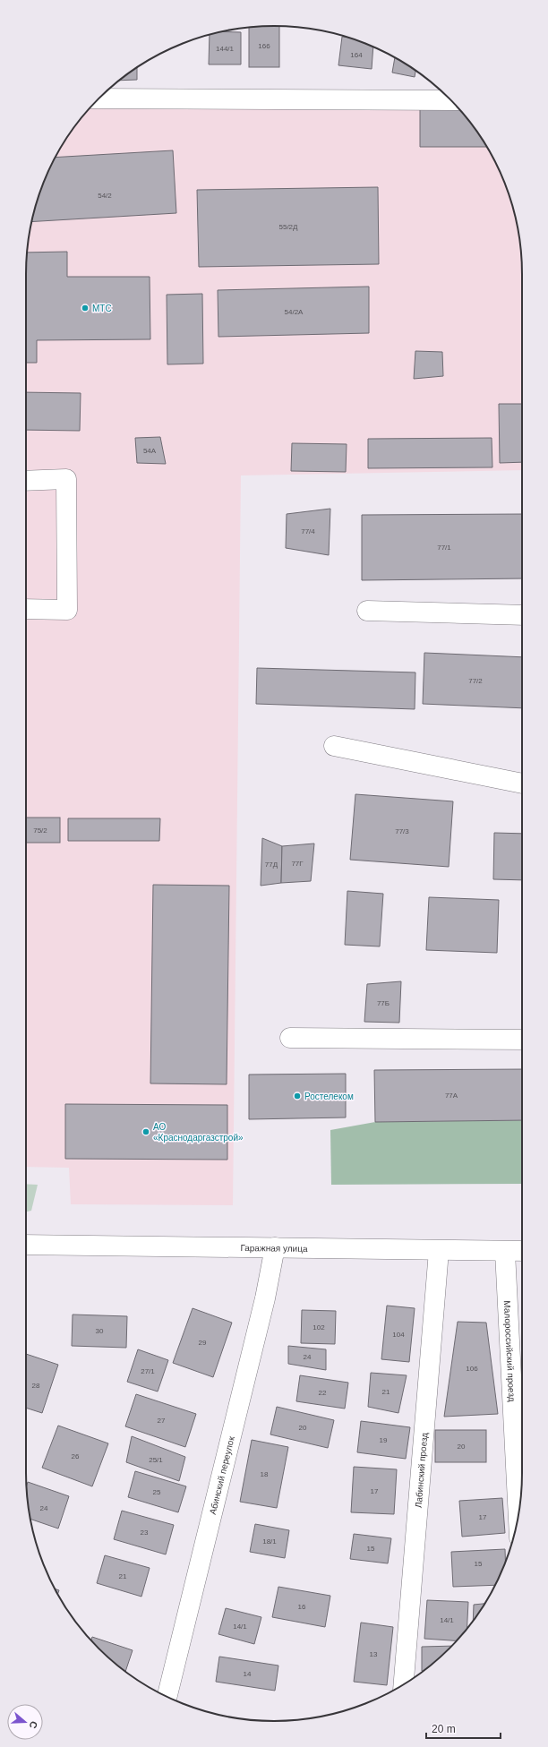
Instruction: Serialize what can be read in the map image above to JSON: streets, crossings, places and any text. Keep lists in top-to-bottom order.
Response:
{
  "streets": {
    "street": [
      "Гаражная улица",
      "Малороссийский проезд",
      "Лабинский проезд",
      "Абинский переулок"
    ]
  },
  "crossings": [
    ["Гаражная улица", "Малороссийский проезд"],
    ["Гаражная улица", "Лабинский проезд"],
    ["Гаражная улица", "Абинский переулок"]
  ],
  "places": ["МТС", "Ростелеком", "АО «Краснодаргазстрой»"],
  "house_numbers": [
    "166",
    "144/1",
    "164",
    "54/2",
    "55/2Д",
    "54/2А",
    "54А",
    "77/4",
    "77/1",
    "77/2",
    "75/2",
    "77/3",
    "77Г",
    "77Д",
    "77Б",
    "77А",
    "102",
    "30",
    "104",
    "29",
    "24",
    "106",
    "27/1",
    "28",
    "21",
    "22",
    "27",
    "20",
    "19",
    "20",
    "26",
    "25/1",
    "18",
    "17",
    "25",
    "24",
    "17",
    "23",
    "18/1",
    "15",
    "15",
    "21",
    "16",
    "14/1",
    "14/1",
    "13",
    "14"
  ],
  "scale_bar": "20 m",
  "north": "right"
}
